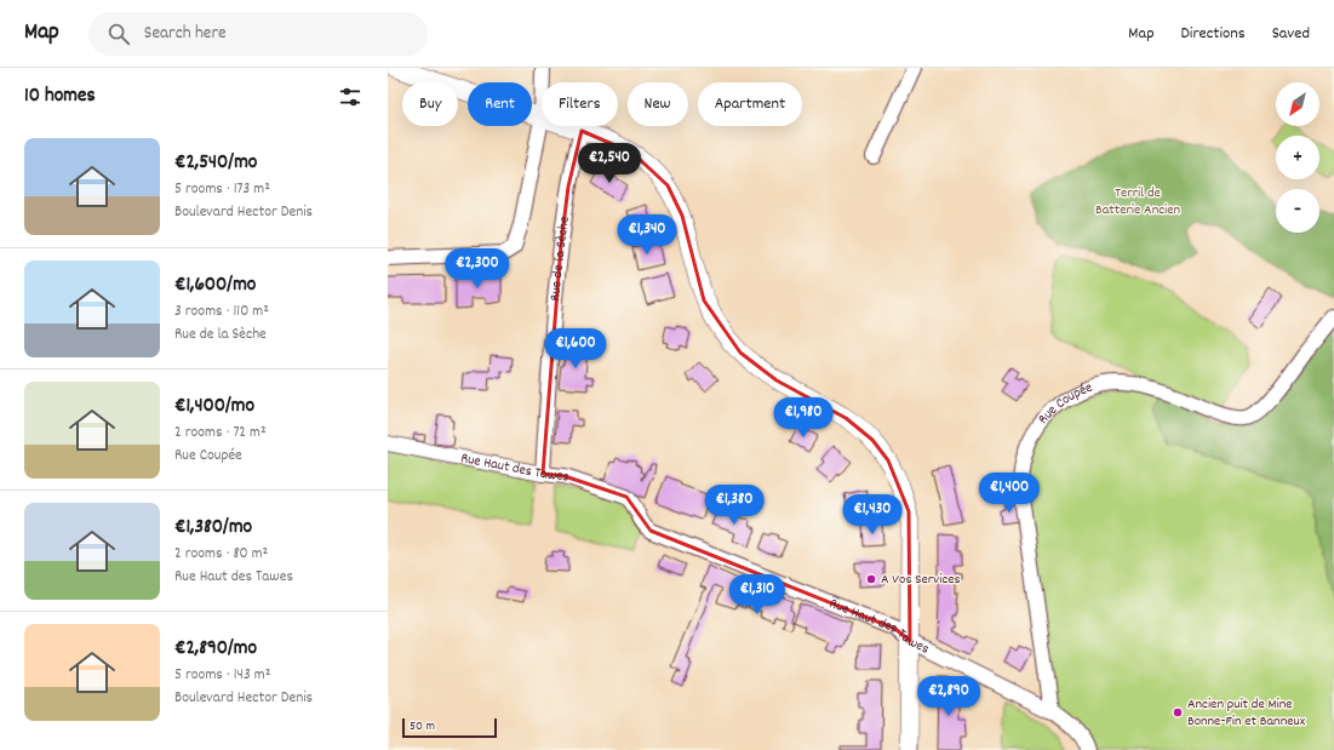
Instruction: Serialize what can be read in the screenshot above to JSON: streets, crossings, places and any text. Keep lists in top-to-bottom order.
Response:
{
  "streets": {
    "street": ["Rue de la Sèche", "Rue Coupée", "Rue Haut des Tawes"]
  },
  "crossings": [
    ["Rue de la Sèche", "Rue Haut des Tawes"],
    ["Rue Coupée", "Rue Haut des Tawes"]
  ],
  "parks": ["Terril de Batterie Ancien"],
  "places": ["A Vos Services", "Ancien puit de Mine Bonne-Fin et Banneux"],
  "scale_bar": "50 m",
  "north": "bottom left",
  "page": {
    "header": "Map",
    "search": "Search here",
    "nav": ["Map", "Directions", "Saved"],
    "heading": "10 homes",
    "map_buttons": ["+", "−"],
    "chip": [
      "Buy",
      "Rent",
      "Filters",
      "New",
      "Apartment"
    ],
    "list": [
      {
        "name": "€2,540/mo",
        "note": "5 rooms · 173 m² · Boulevard Hector Denis"
      },
      {
        "name": "€1,600/mo",
        "note": "3 rooms · 110 m² · Rue de la Sèche"
      },
      {
        "name": "€1,400/mo",
        "note": "2 rooms · 72 m² · Rue Coupée"
      },
      {
        "name": "€1,380/mo",
        "note": "2 rooms · 80 m² · Rue Haut des Tawes"
      },
      {
        "name": "€2,890/mo",
        "note": "5 rooms · 143 m² · Boulevard Hector Denis"
      }
    ],
    "price": [
      "€2,540",
      "€1,340",
      "€2,300",
      "€1,600",
      "€1,980",
      "€1,400",
      "€1,380",
      "€1,430",
      "€1,310",
      "€2,890"
    ],
    "scale": "50 m"
  }
}
